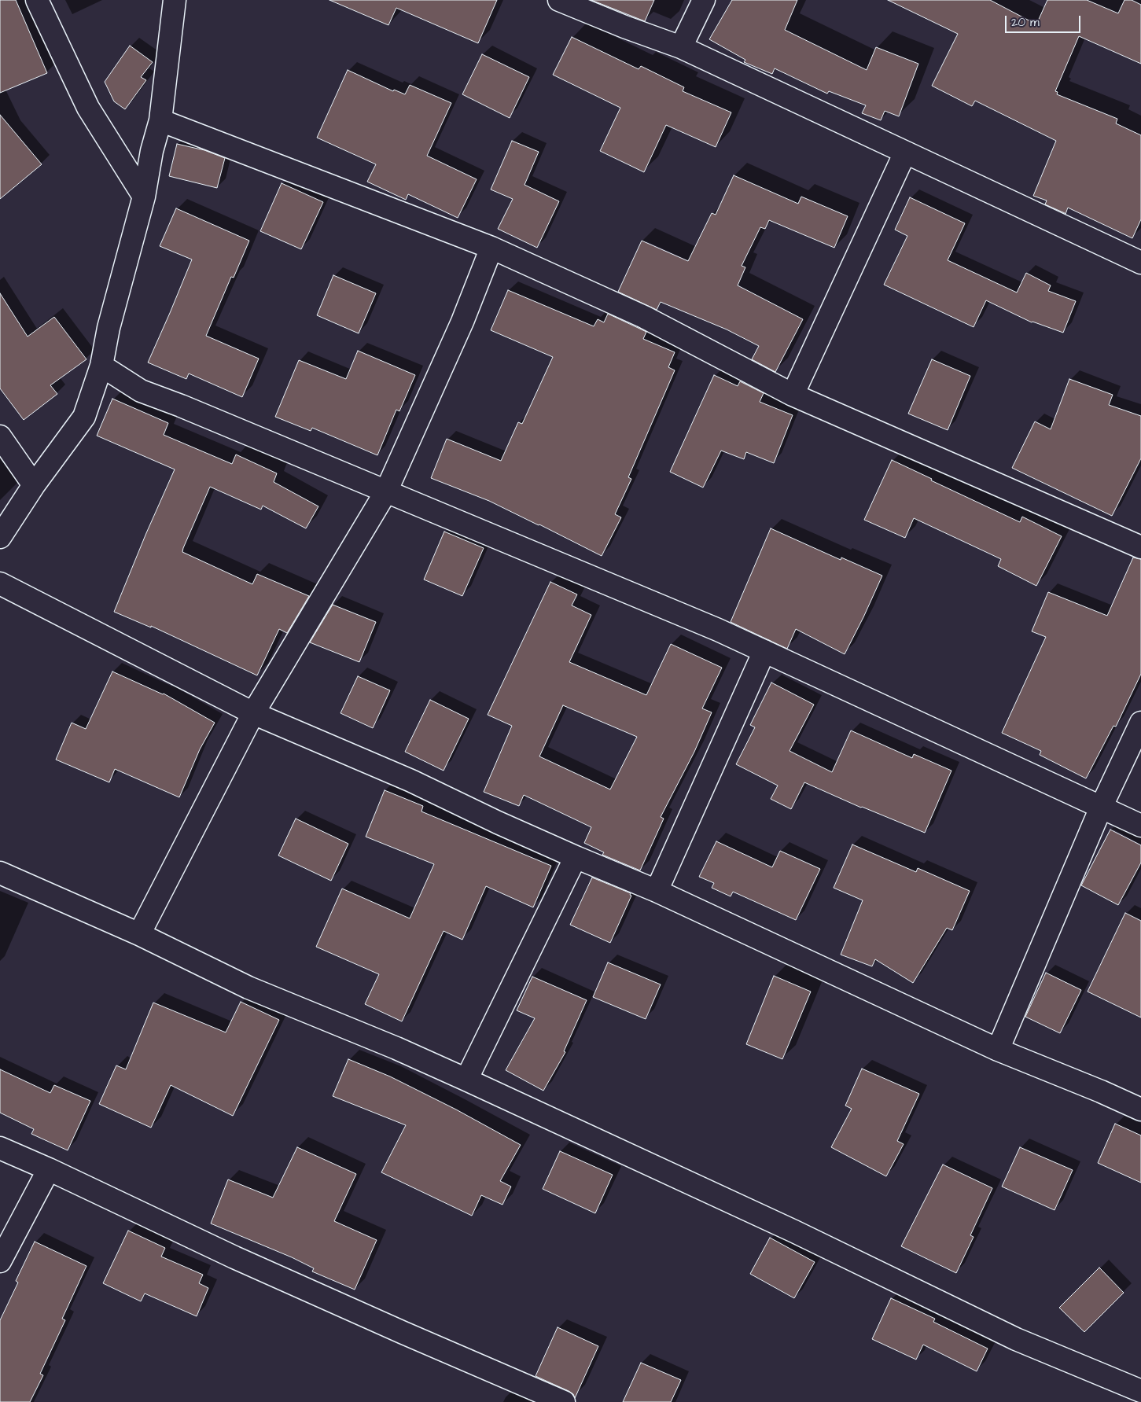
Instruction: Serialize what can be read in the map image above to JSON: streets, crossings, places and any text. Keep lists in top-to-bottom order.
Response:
{
  "scale_bar": "20 m"
}
